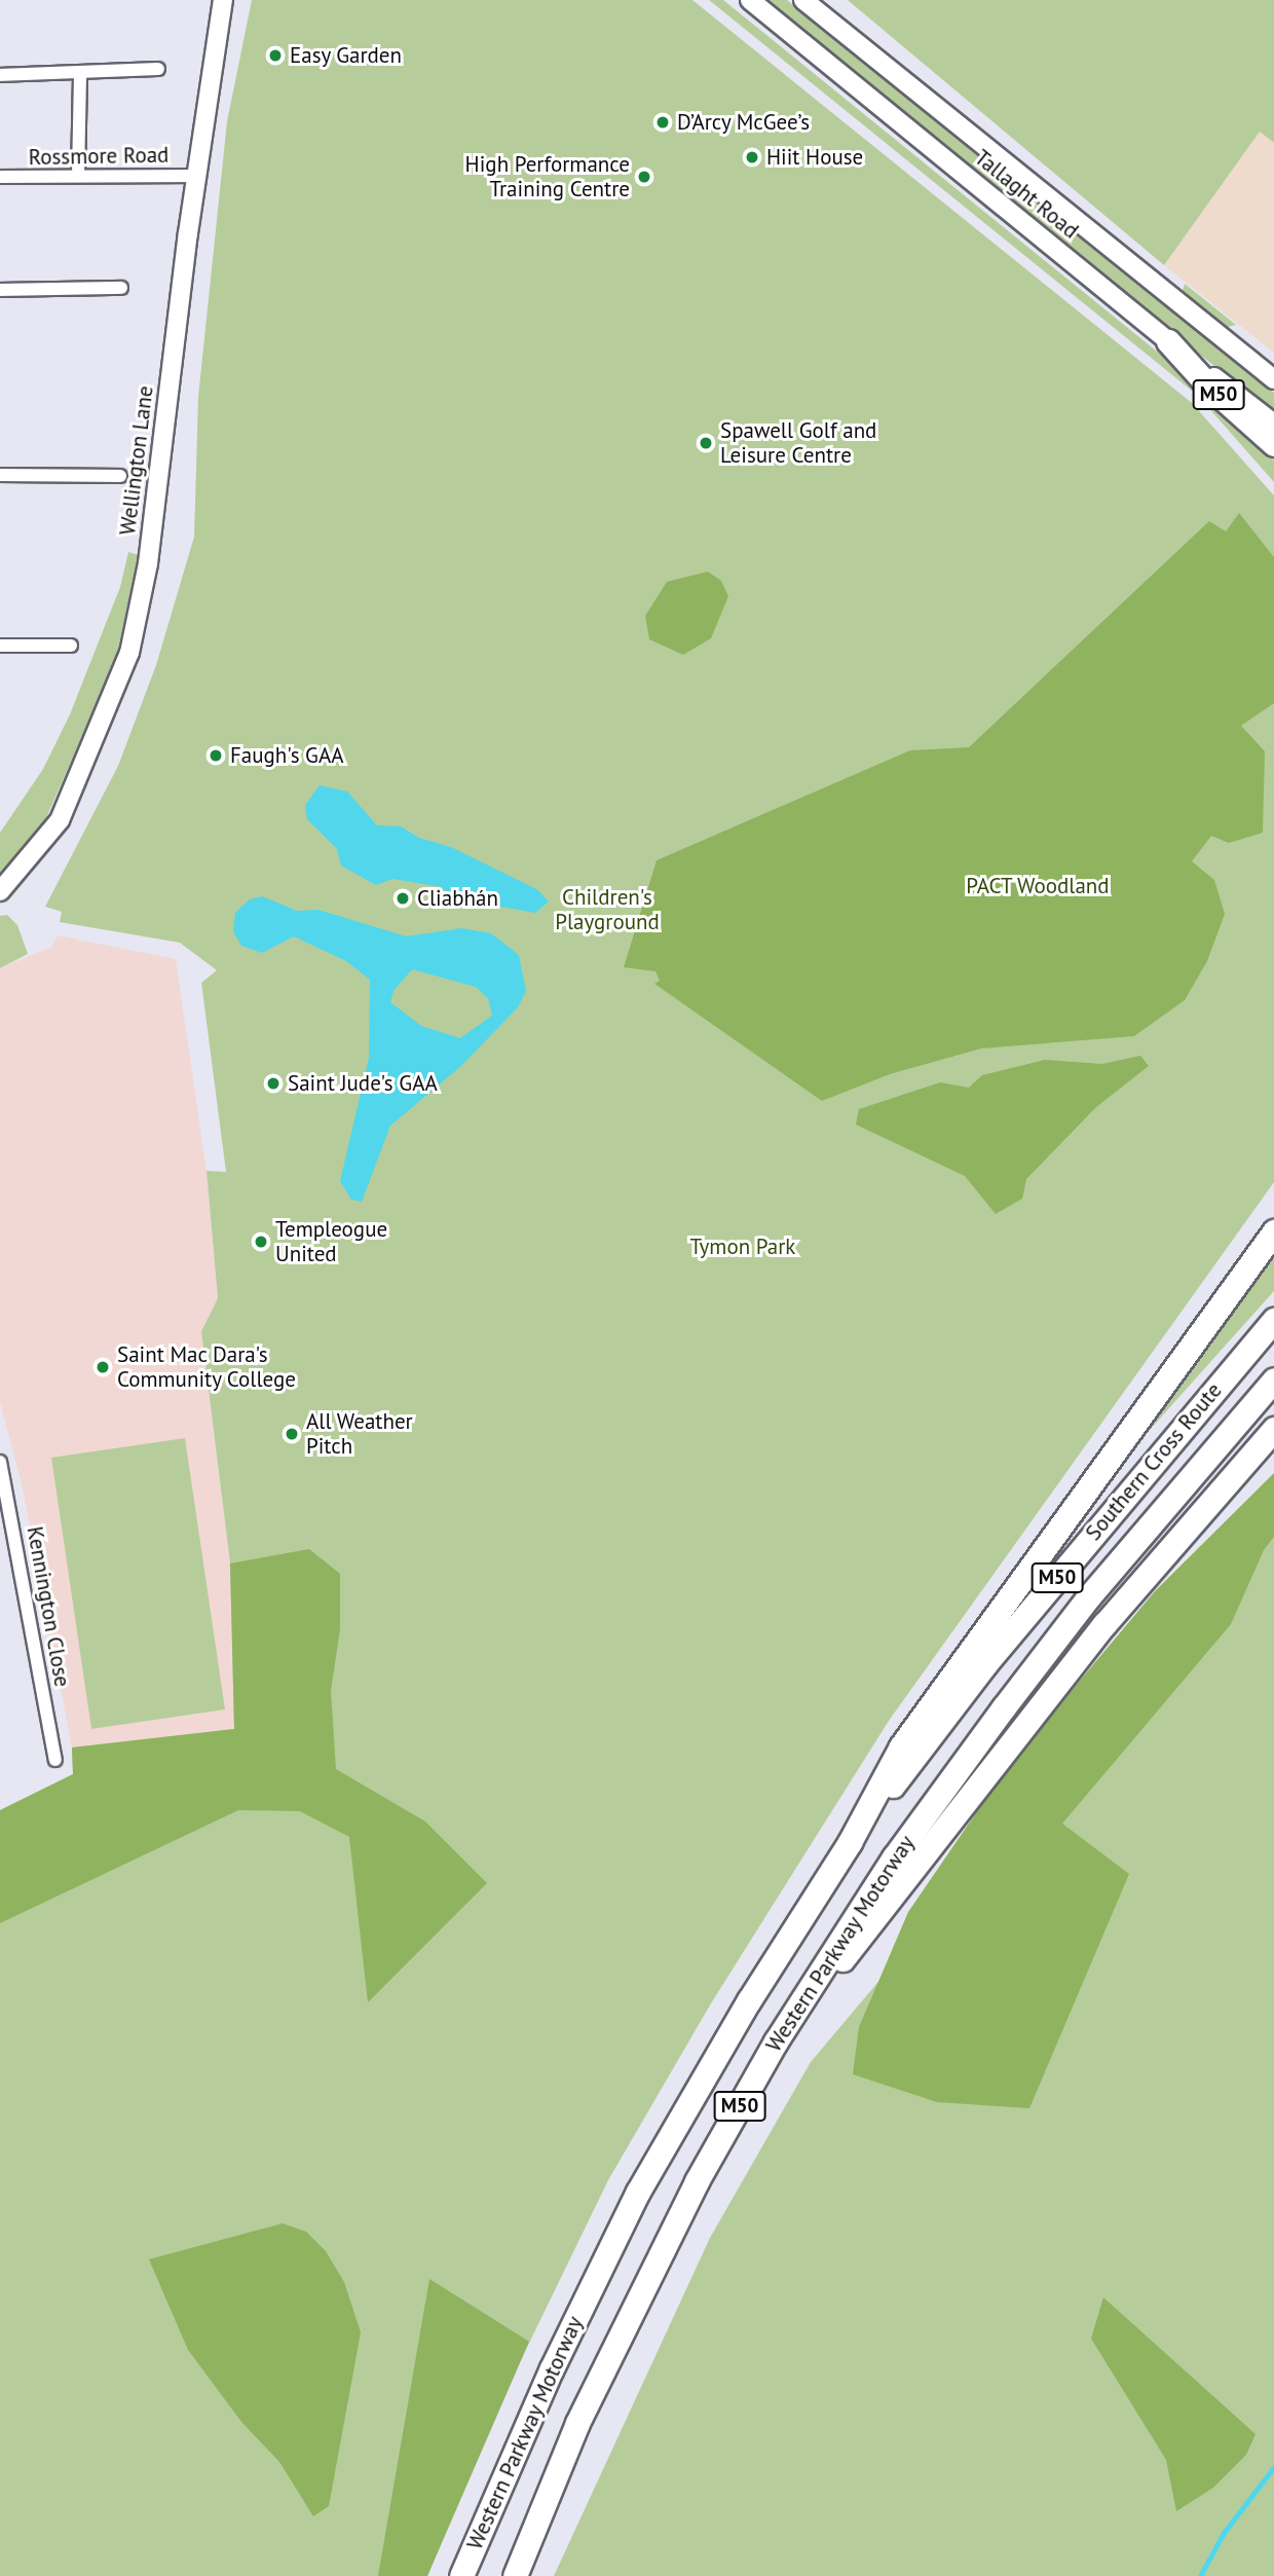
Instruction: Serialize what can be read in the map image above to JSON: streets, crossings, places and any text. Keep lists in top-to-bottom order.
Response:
{
  "streets": {
    "highway": ["M50", "Southern Cross Route", "Western Parkway Motorway"],
    "main road": ["Tallaght Road", "Wellington Lane"],
    "street": ["Rossmore Road", "Kennington Close"]
  },
  "crossings": [
    ["Rossmore Road", "Wellington Lane"],
    ["Tallaght Road", "M50"],
    ["M50", "Southern Cross Route"],
    ["M50", "Western Parkway Motorway"],
    ["Southern Cross Route", "Western Parkway Motorway"]
  ],
  "parks": ["PACT Woodland", "Children's Playground", "Tymon Park"],
  "places": [
    "Easy Garden",
    "D’Arcy McGee’s",
    "Hiit House",
    "High Performance Training Centre",
    "Spawell Golf and Leisure Centre",
    "Faugh's GAA",
    "Cliabhán",
    "Saint Jude's GAA",
    "Templeogue United",
    "Saint Mac Dara's Community College",
    "All Weather Pitch"
  ]
}
